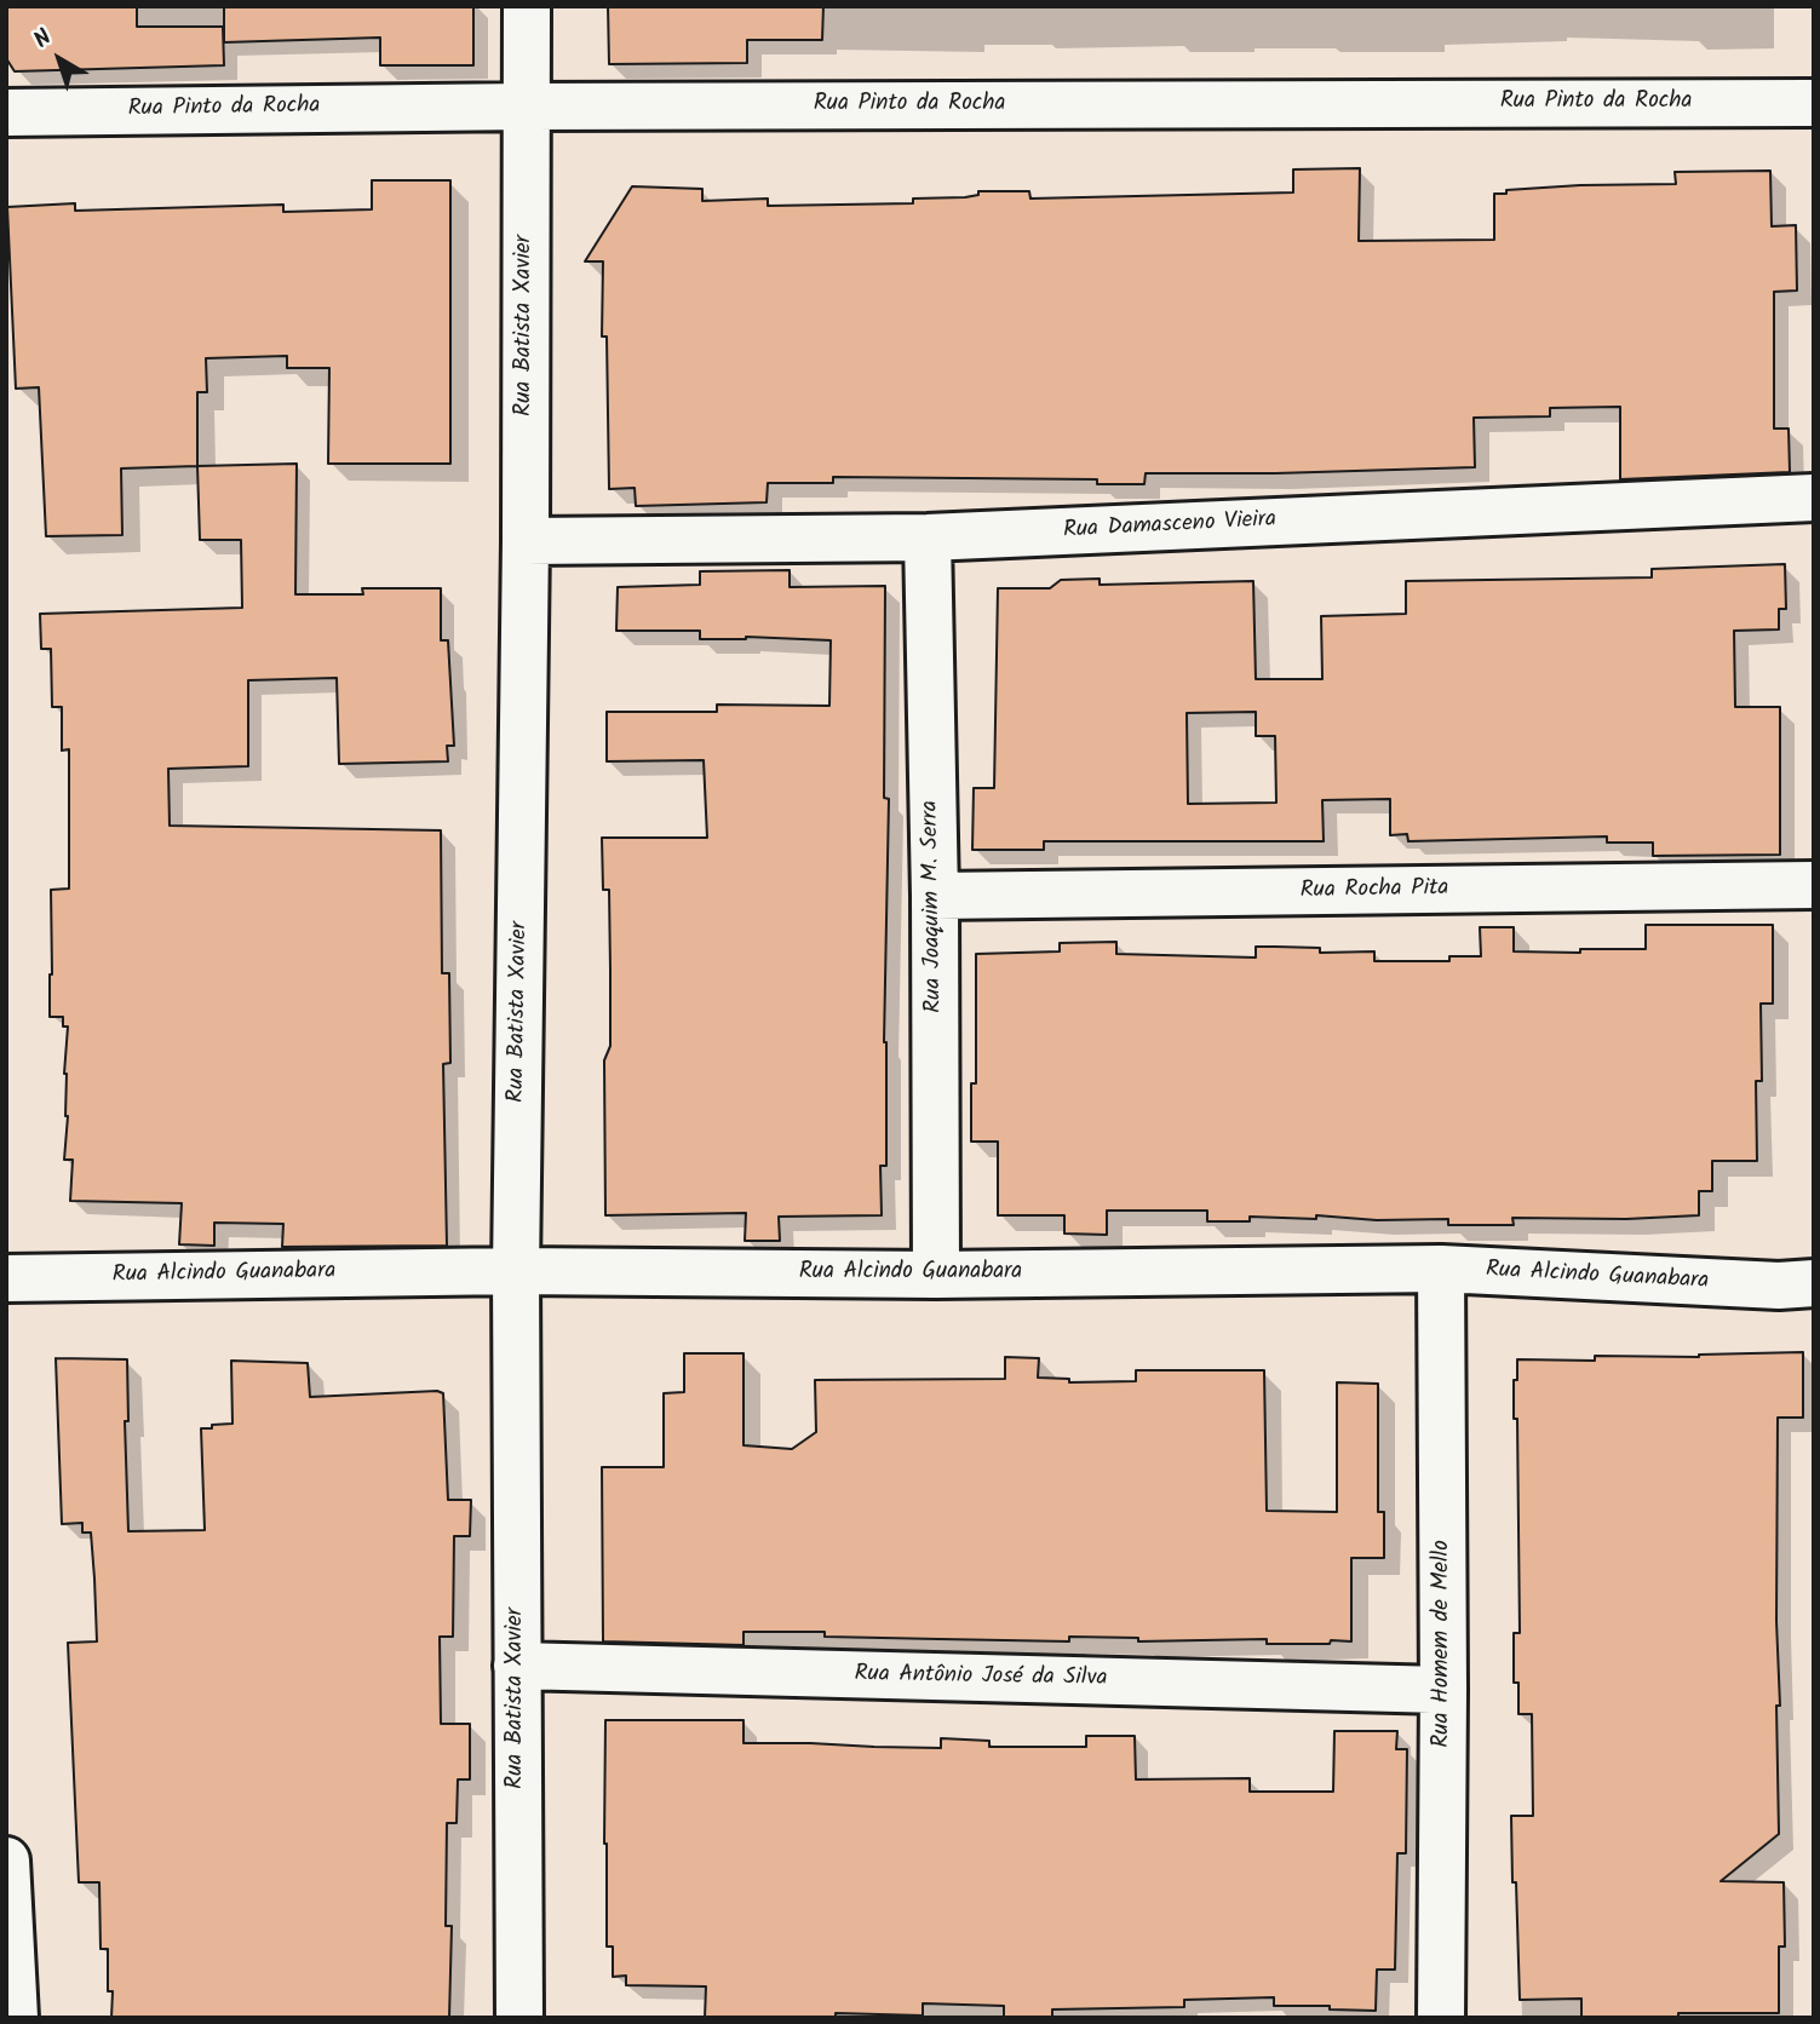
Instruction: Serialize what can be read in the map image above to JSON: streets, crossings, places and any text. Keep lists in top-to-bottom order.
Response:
{
  "streets": {
    "street": [
      "Rua Pinto da Rocha",
      "Rua Batista Xavier",
      "Rua Damasceno Vieira",
      "Rua Rocha Pita",
      "Rua Joaquim M. Serra",
      "Rua Alcindo Guanabara",
      "Rua Homem de Mello",
      "Rua Antônio José da Silva"
    ]
  },
  "crossings": [
    ["Rua Pinto da Rocha", "Rua Batista Xavier"],
    ["Rua Batista Xavier", "Rua Damasceno Vieira"],
    ["Rua Batista Xavier", "Rua Alcindo Guanabara"],
    ["Rua Batista Xavier", "Rua Antônio José da Silva"],
    ["Rua Damasceno Vieira", "Rua Joaquim M. Serra"],
    ["Rua Rocha Pita", "Rua Joaquim M. Serra"],
    ["Rua Joaquim M. Serra", "Rua Alcindo Guanabara"],
    ["Rua Alcindo Guanabara", "Rua Homem de Mello"],
    ["Rua Homem de Mello", "Rua Antônio José da Silva"]
  ],
  "north": "top left"
}
